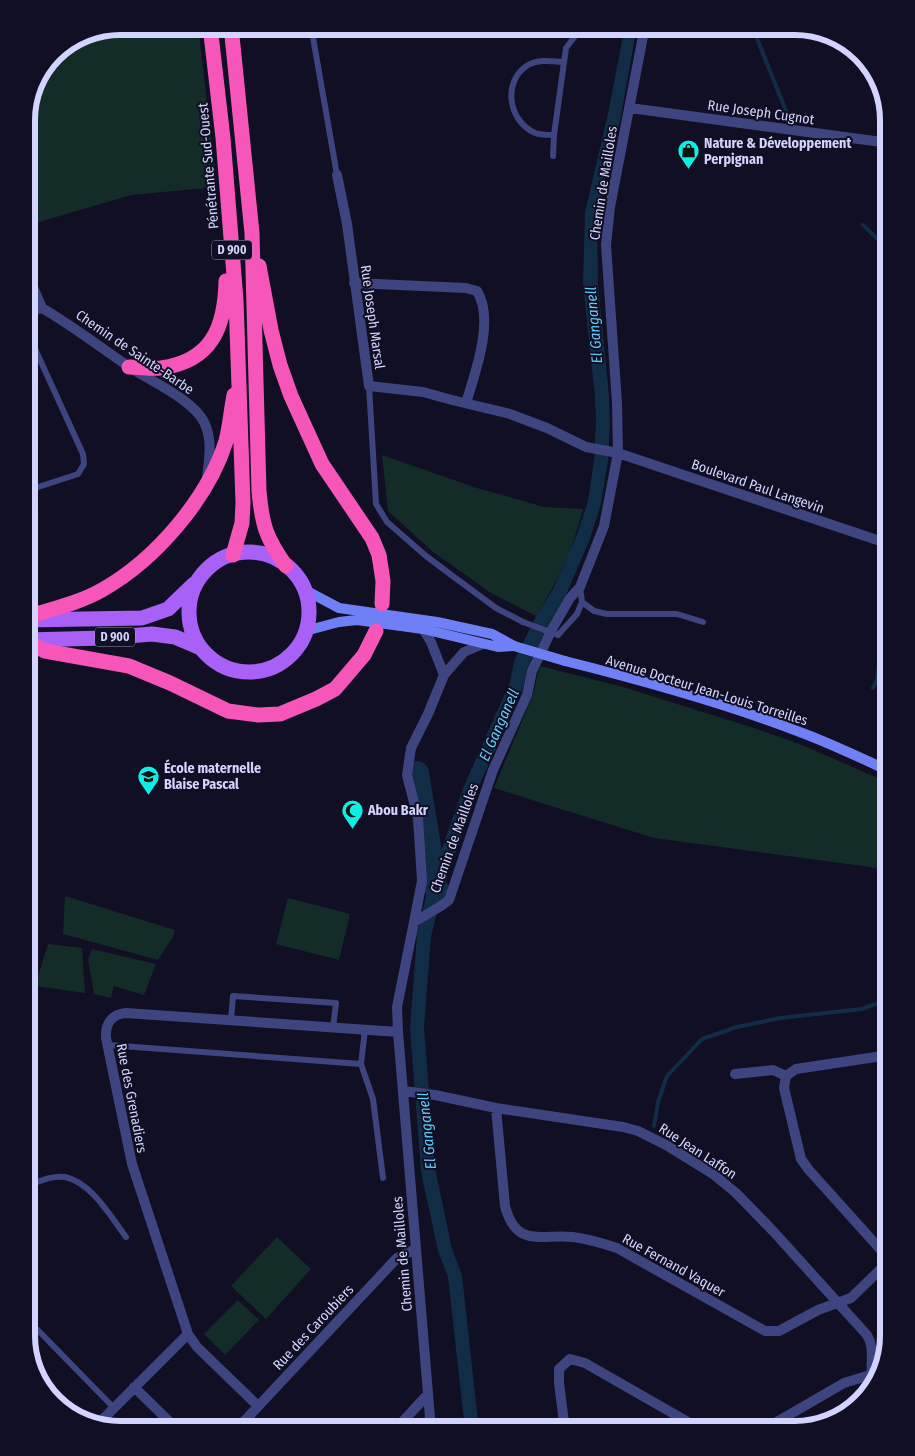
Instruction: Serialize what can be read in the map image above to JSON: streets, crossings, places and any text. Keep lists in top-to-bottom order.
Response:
{
  "streets": {
    "highway": ["Pénétrante Sud-Ouest", "D 900"],
    "main road": ["Avenue Docteur Jean-Louis Torreilles"],
    "street": [
      "Rue Joseph Cugnot",
      "Chemin de Mailloles",
      "Rue Joseph Marsal",
      "Chemin de Sainte-Barbe",
      "Boulevard Paul Langevin",
      "Rue des Grenadiers",
      "Rue Jean Laffon",
      "Rue Fernand Vaquer",
      "Rue des Caroubiers"
    ]
  },
  "crossings": [
    ["Rue Joseph Cugnot", "Chemin de Mailloles"],
    ["Pénétrante Sud-Ouest", "D 900"],
    ["Chemin de Mailloles", "Boulevard Paul Langevin"],
    ["Chemin de Mailloles", "Rue des Grenadiers"],
    ["Chemin de Mailloles", "Rue Jean Laffon"],
    ["Chemin de Mailloles", "Rue des Caroubiers"],
    ["Rue Joseph Marsal", "Boulevard Paul Langevin"],
    ["Rue des Grenadiers", "Rue des Caroubiers"],
    ["Rue Jean Laffon", "Rue Fernand Vaquer"]
  ],
  "water": ["El Ganganell"],
  "places": {
    "shop": ["Nature & Développement Perpignan"],
    "school or university": ["École maternelle Blaise Pascal"],
    "mosque": ["Abou Bakr"]
  }
}
